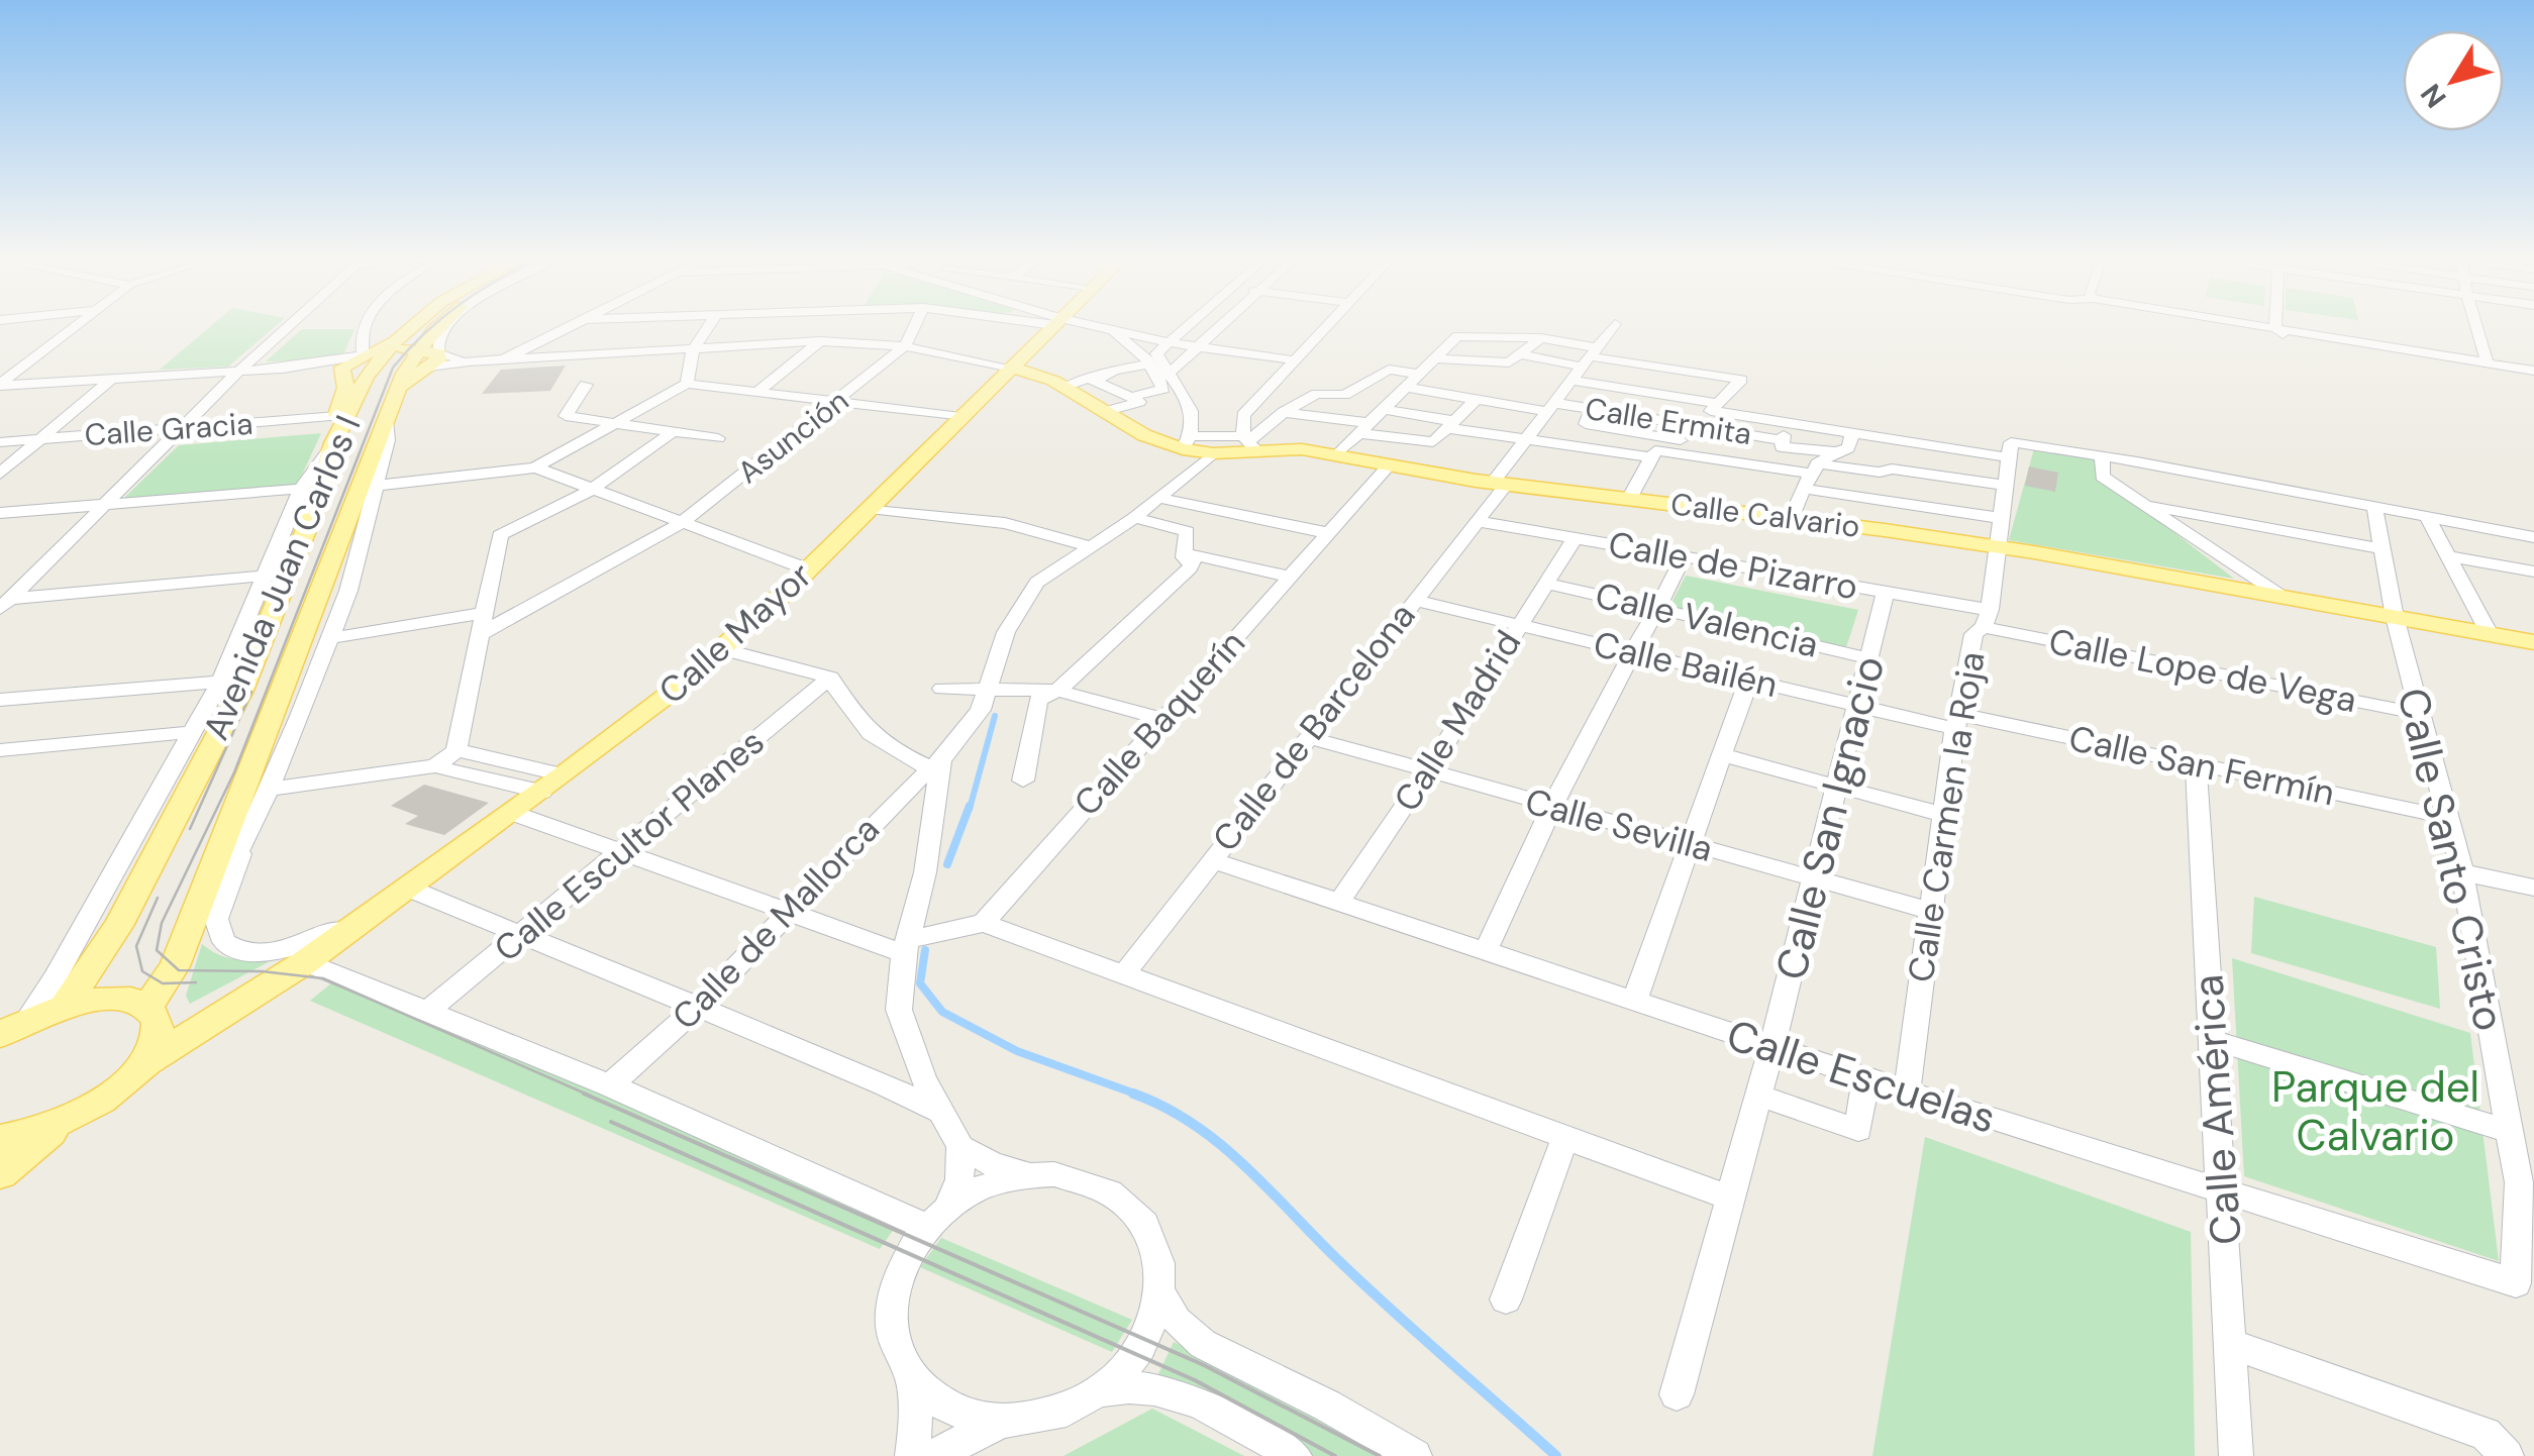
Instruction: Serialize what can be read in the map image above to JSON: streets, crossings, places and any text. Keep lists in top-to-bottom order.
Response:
{
  "streets": {
    "main road": ["Calle Calvario", "Avenida Juan Carlos I", "Calle Mayor"],
    "street": [
      "Calle Ermita",
      "Calle Gracia",
      "Asunción",
      "Calle de Pizarro",
      "Calle Valencia",
      "Calle Bailén",
      "Calle Lope de Vega",
      "Calle Madrid",
      "Calle Baquerín",
      "Calle de Barcelona",
      "Calle San Fermín",
      "Calle Carmen la Roja",
      "Calle San Ignacio",
      "Calle Sevilla",
      "Calle Escultor Planes",
      "Calle Santo Cristo",
      "Calle de Mallorca",
      "Calle Escuelas",
      "Calle América"
    ]
  },
  "crossings": [
    ["Calle Ermita", "Calle de Barcelona"],
    ["Calle Calvario", "Calle Mayor"],
    ["Calle Calvario", "Calle Baquerín"],
    ["Calle Calvario", "Calle de Barcelona"],
    ["Calle Calvario", "Calle Carmen la Roja"],
    ["Calle Calvario", "Calle Santo Cristo"],
    ["Calle de Pizarro", "Calle Lope de Vega"],
    ["Calle de Pizarro", "Calle Madrid"],
    ["Calle de Pizarro", "Calle de Barcelona"],
    ["Calle de Pizarro", "Calle Carmen la Roja"],
    ["Calle de Pizarro", "Calle San Ignacio"],
    ["Calle Valencia", "Calle Madrid"],
    ["Calle Valencia", "Calle San Ignacio"],
    ["Calle Bailén", "Calle Madrid"],
    ["Calle Bailén", "Calle de Barcelona"],
    ["Calle Bailén", "Calle San Fermín"],
    ["Calle Bailén", "Calle Carmen la Roja"],
    ["Calle Bailén", "Calle San Ignacio"],
    ["Calle Lope de Vega", "Calle Carmen la Roja"],
    ["Calle Lope de Vega", "Calle Santo Cristo"],
    ["Calle Madrid", "Calle Sevilla"],
    ["Calle Madrid", "Calle Escuelas"],
    ["Calle de Barcelona", "Calle Sevilla"],
    ["Calle de Barcelona", "Calle Escuelas"],
    ["Calle San Fermín", "Calle Carmen la Roja"],
    ["Calle San Fermín", "Calle Santo Cristo"],
    ["Calle San Fermín", "Calle América"],
    ["Calle Carmen la Roja", "Calle Sevilla"],
    ["Calle Carmen la Roja", "Calle Escuelas"],
    ["Calle San Ignacio", "Calle Sevilla"],
    ["Calle San Ignacio", "Calle Escuelas"],
    ["Calle Santo Cristo", "Calle Escuelas"],
    ["Calle Escuelas", "Calle América"]
  ],
  "parks": ["Parque del Calvario"],
  "north": "bottom left"
}
